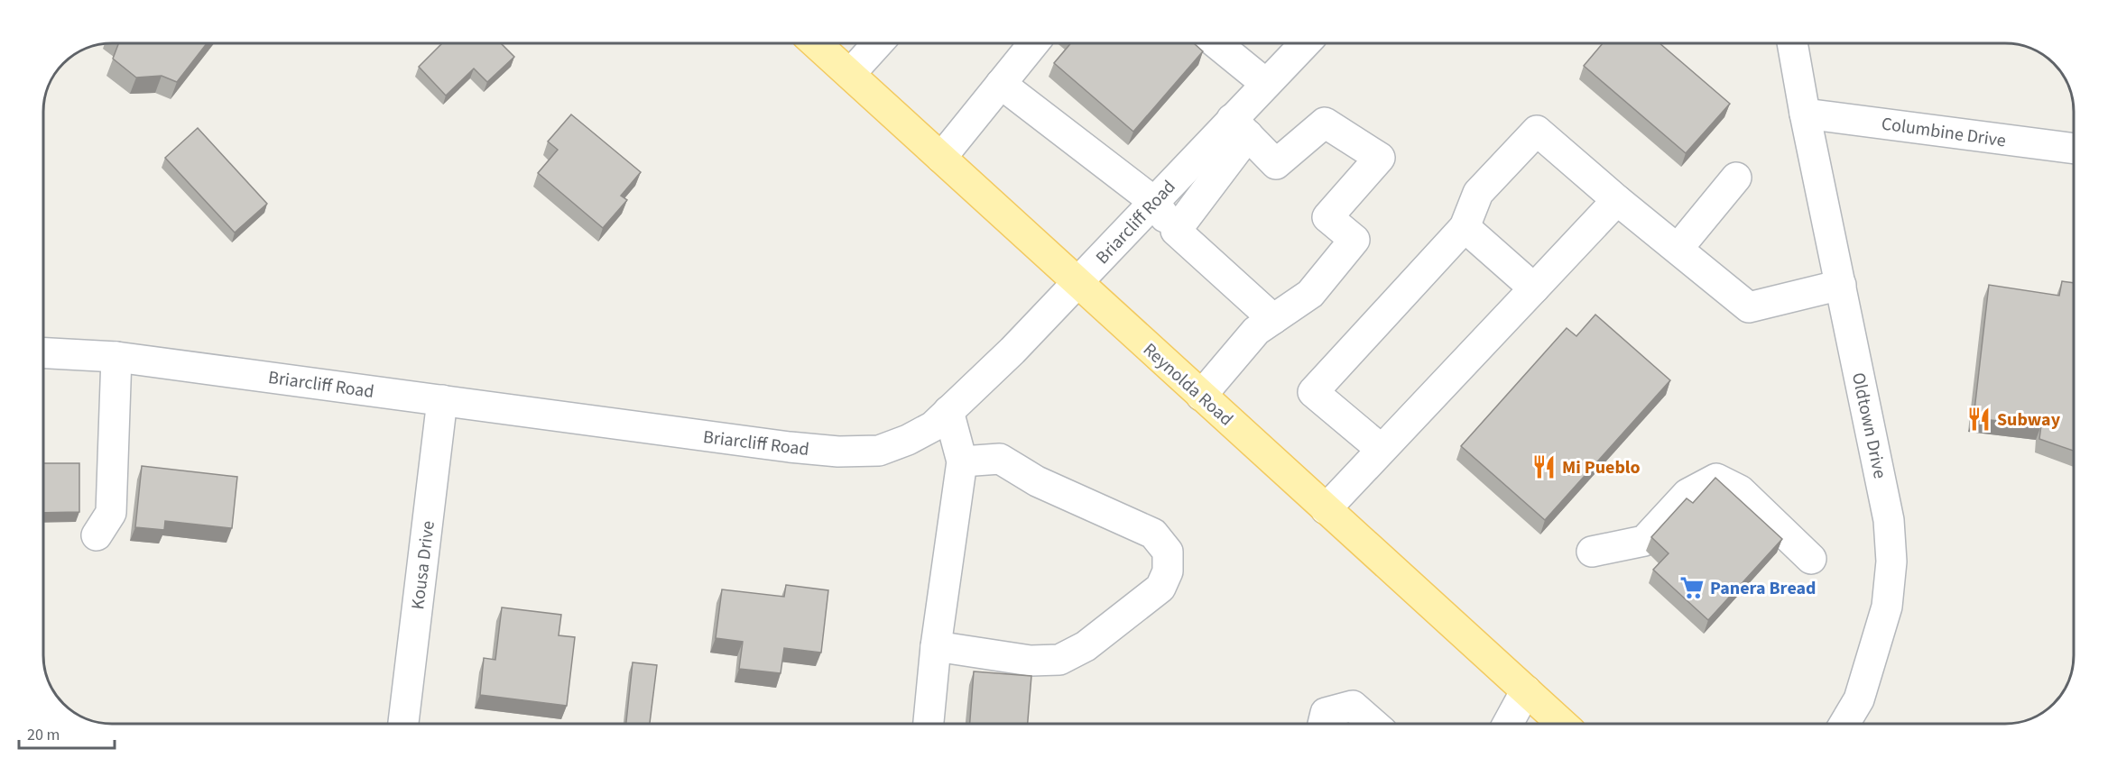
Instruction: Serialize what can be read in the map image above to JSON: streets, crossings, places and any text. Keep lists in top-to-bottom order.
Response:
{
  "streets": {
    "main road": ["Reynolda Road"],
    "street": [
      "Columbine Drive",
      "Briarcliff Road",
      "Oldtown Drive",
      "Kousa Drive"
    ]
  },
  "crossings": [
    ["Columbine Drive", "Oldtown Drive"],
    ["Briarcliff Road", "Reynolda Road"],
    ["Briarcliff Road", "Kousa Drive"]
  ],
  "places": {
    "restaurant": ["Subway", "Mi Pueblo"],
    "supermarket": ["Panera Bread"]
  },
  "scale_bar": "20 m"
}
